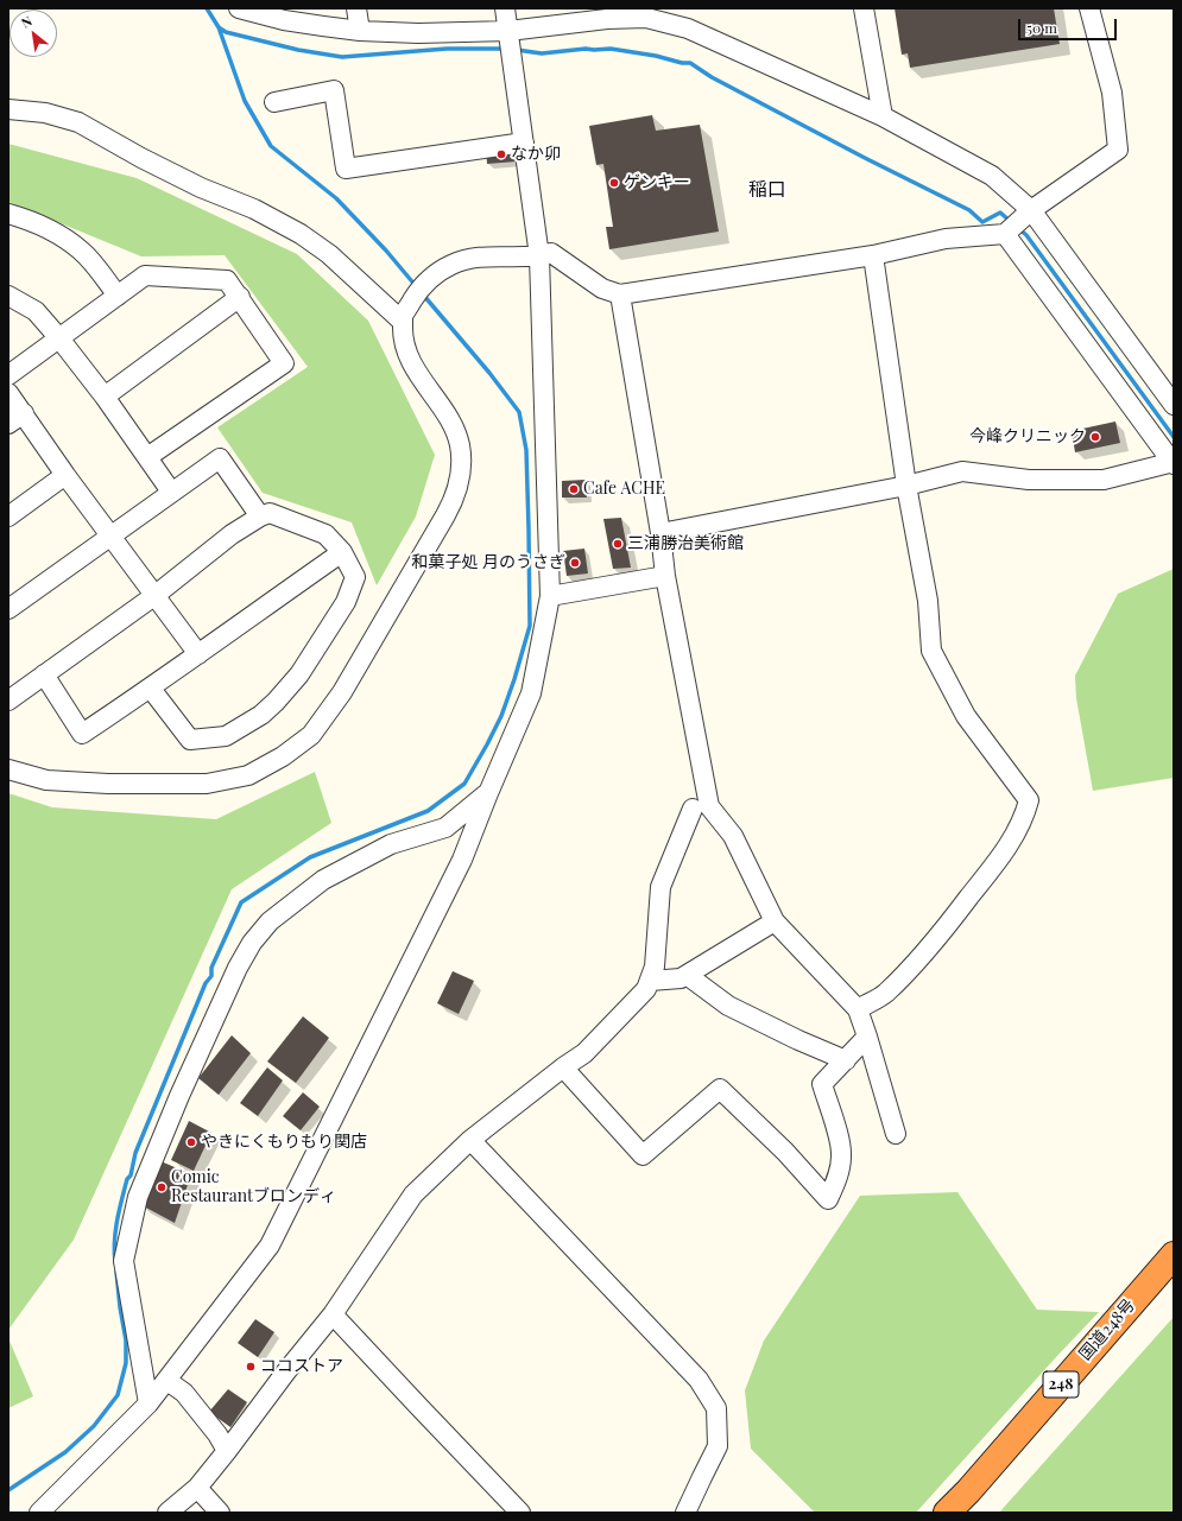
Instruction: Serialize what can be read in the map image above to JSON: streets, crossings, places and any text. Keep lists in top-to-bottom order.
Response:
{
  "streets": {
    "highway": ["国道248号", "248"]
  },
  "districts": ["稲口"],
  "places": [
    "なか卯",
    "ゲンキー",
    "今峰クリニック",
    "Cafe ACHE",
    "三浦勝治美術館",
    "和菓子処 月のうさぎ",
    "やきにくもりもり関店",
    "Comic Restaurantブロンディ",
    "ココストア"
  ],
  "scale_bar": "50 m",
  "north": "top left"
}
